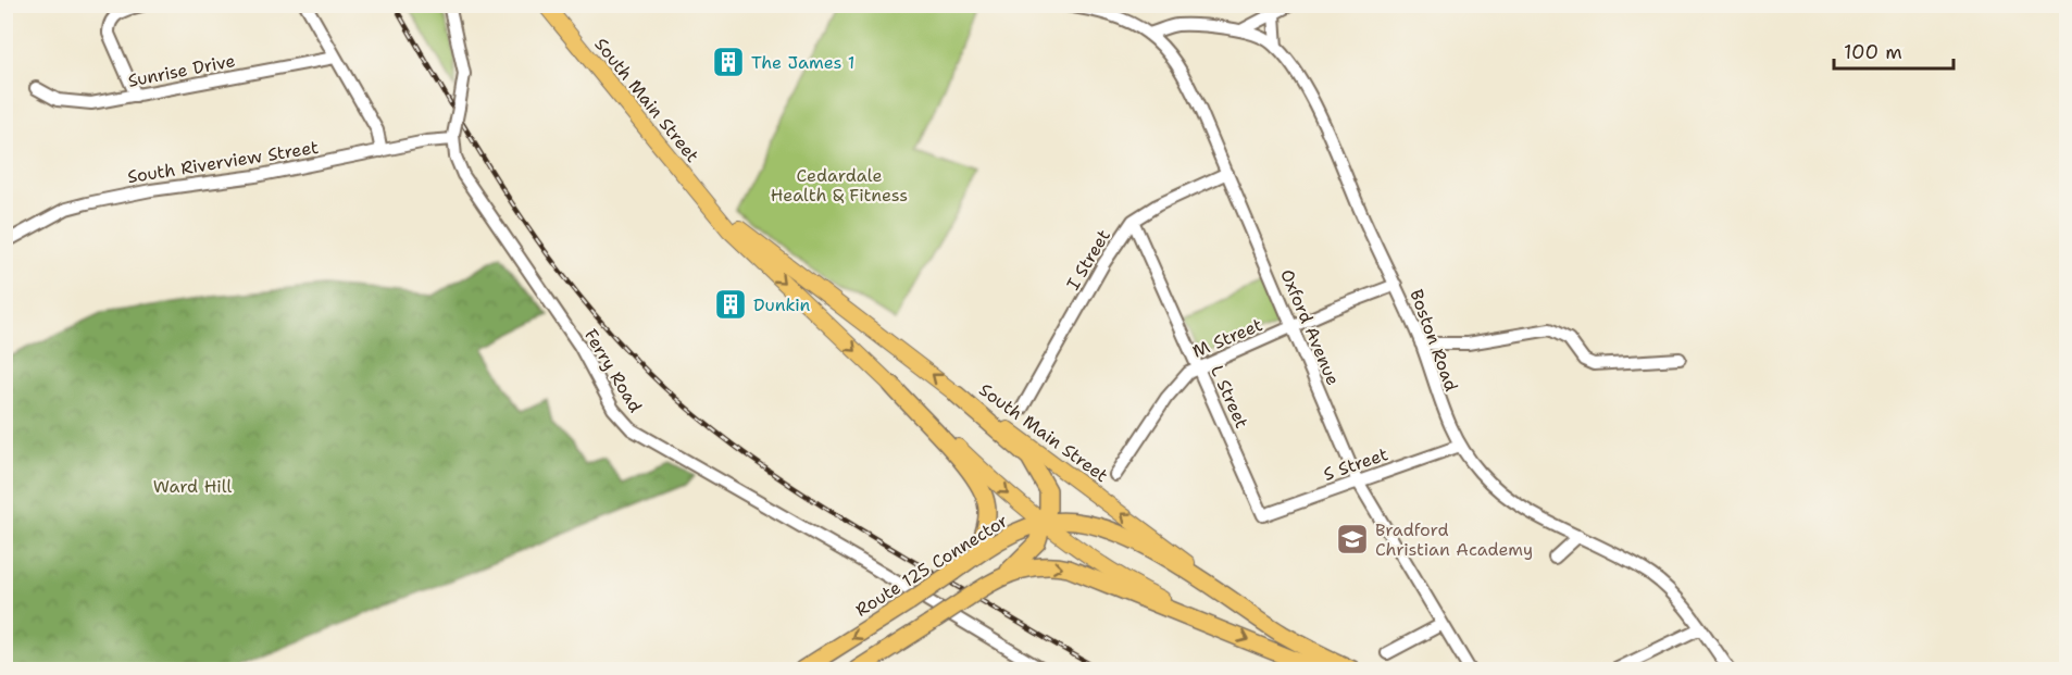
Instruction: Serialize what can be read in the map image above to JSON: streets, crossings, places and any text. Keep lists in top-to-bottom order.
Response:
{
  "streets": {
    "highway": ["South Main Street", "Route 125 Connector"],
    "street": [
      "Sunrise Drive",
      "South Riverview Street",
      "I Street",
      "Oxford Avenue",
      "M Street",
      "Boston Road",
      "Ferry Road",
      "L Street",
      "S Street"
    ]
  },
  "crossings": [
    ["South Main Street", "Route 125 Connector"],
    ["South Riverview Street", "Ferry Road"],
    ["I Street", "Oxford Avenue"],
    ["I Street", "L Street"],
    ["Oxford Avenue", "M Street"],
    ["Oxford Avenue", "Boston Road"],
    ["Oxford Avenue", "S Street"],
    ["M Street", "Boston Road"],
    ["M Street", "L Street"],
    ["Boston Road", "S Street"],
    ["L Street", "S Street"]
  ],
  "parks": ["Cedardale Health & Fitness", "Ward Hill"],
  "places": {
    "building": ["The James 1", "Dunkin"],
    "school or university": ["Bradford Christian Academy"]
  },
  "scale_bar": "100 m"
}
